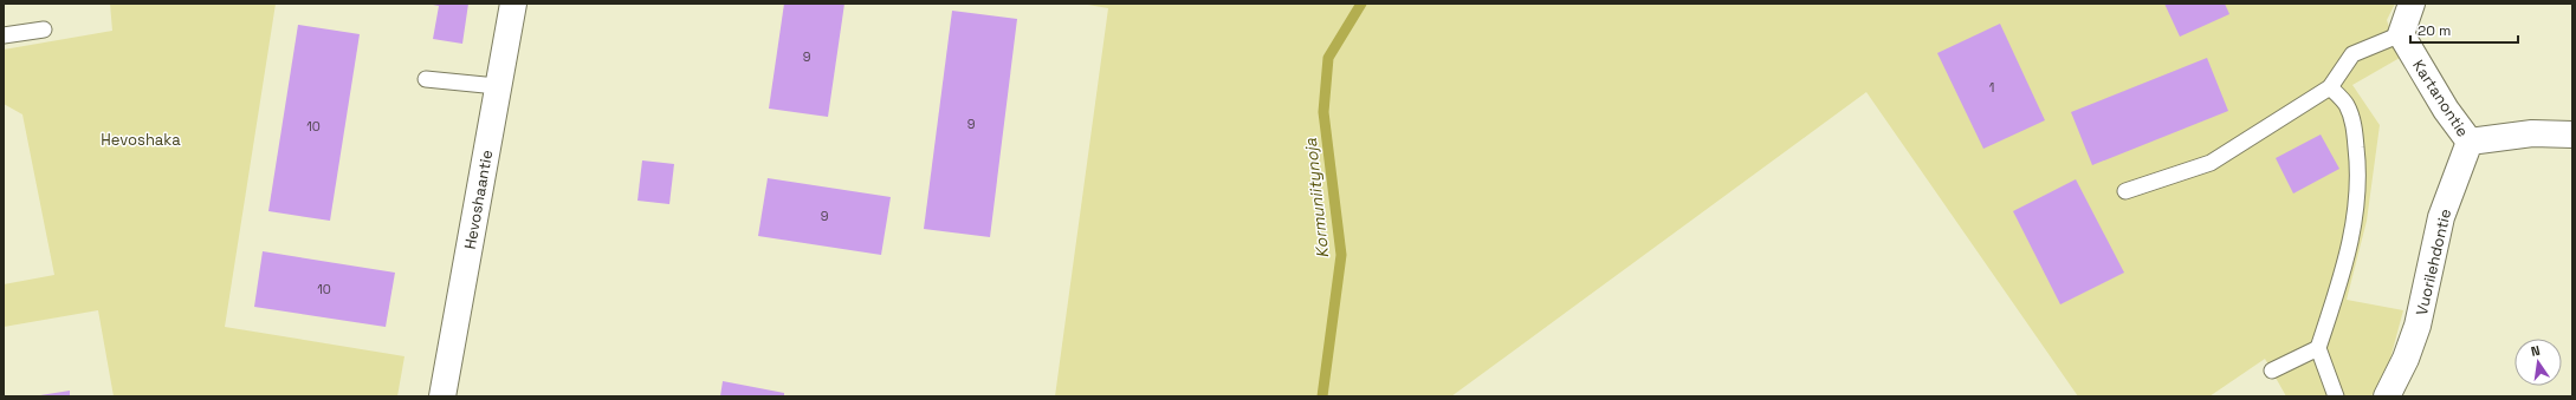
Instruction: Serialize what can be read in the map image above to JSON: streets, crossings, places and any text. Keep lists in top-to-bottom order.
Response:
{
  "streets": {
    "street": ["Kartanontie", "Hevoshaantie", "Vuorilehdontie"]
  },
  "crossings": [
    ["Kartanontie", "Vuorilehdontie"]
  ],
  "water": ["Kormuniitynoja"],
  "parks": ["Hevoshaka"],
  "house_numbers": [
    "9",
    "1",
    "9",
    "10",
    "9",
    "10"
  ],
  "scale_bar": "20 m",
  "north": "top"
}
